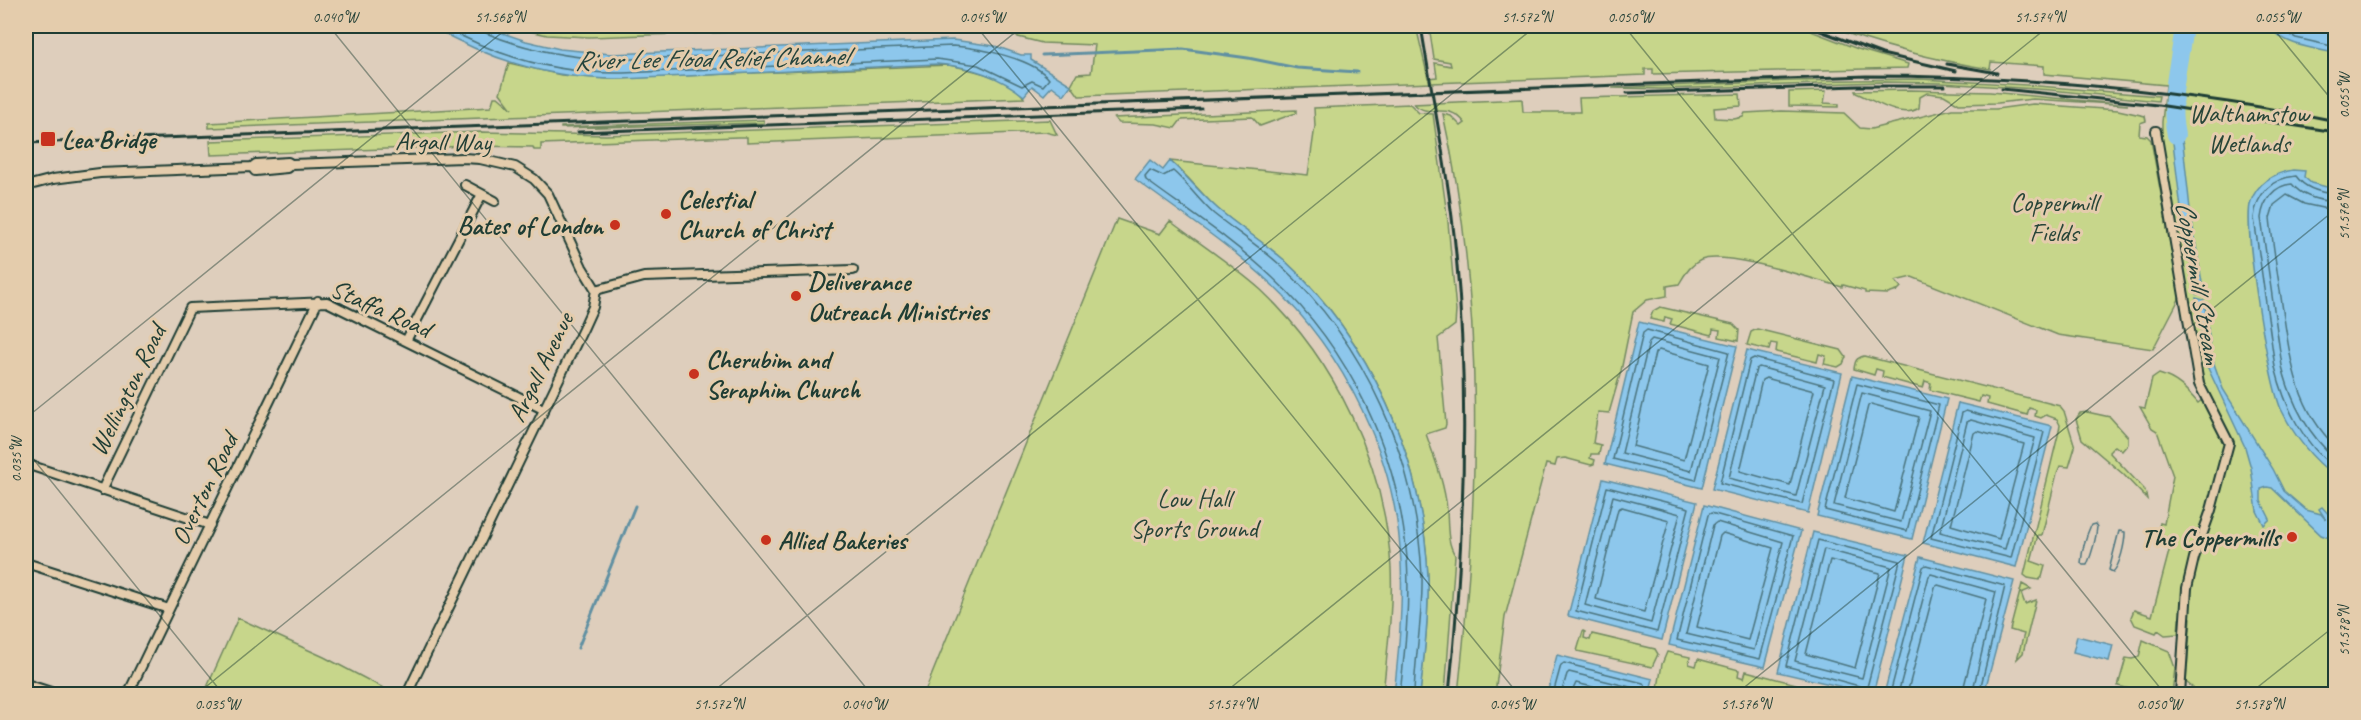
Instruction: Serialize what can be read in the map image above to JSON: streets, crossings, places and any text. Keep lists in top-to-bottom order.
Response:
{
  "streets": {
    "street": [
      "Argall Way",
      "Staffa Road",
      "Argall Avenue",
      "Wellington Road",
      "Overton Road"
    ]
  },
  "crossings": [
    ["Argall Way", "Argall Avenue"],
    ["Staffa Road", "Argall Avenue"],
    ["Staffa Road", "Wellington Road"],
    ["Staffa Road", "Overton Road"]
  ],
  "water": ["River Lee Flood Relief Channel", "Coppermill Stream"],
  "parks": ["Walthamstow Wetlands", "Coppermill Fields", "Low Hall Sports Ground"],
  "places": {
    "transit": ["Lea Bridge"],
    "other": [
      "Celestial Church of Christ",
      "Bates of London",
      "Deliverance Outreach Ministries",
      "Cherubim and Seraphim Church",
      "The Coppermills",
      "Allied Bakeries"
    ]
  },
  "coordinates": [
    "0.040°W",
    "51.568°N",
    "0.045°W",
    "51.572°N",
    "0.050°W",
    "51.574°N",
    "0.055°W",
    "51.576°N",
    "0.035°W",
    "51.578°N"
  ]
}
